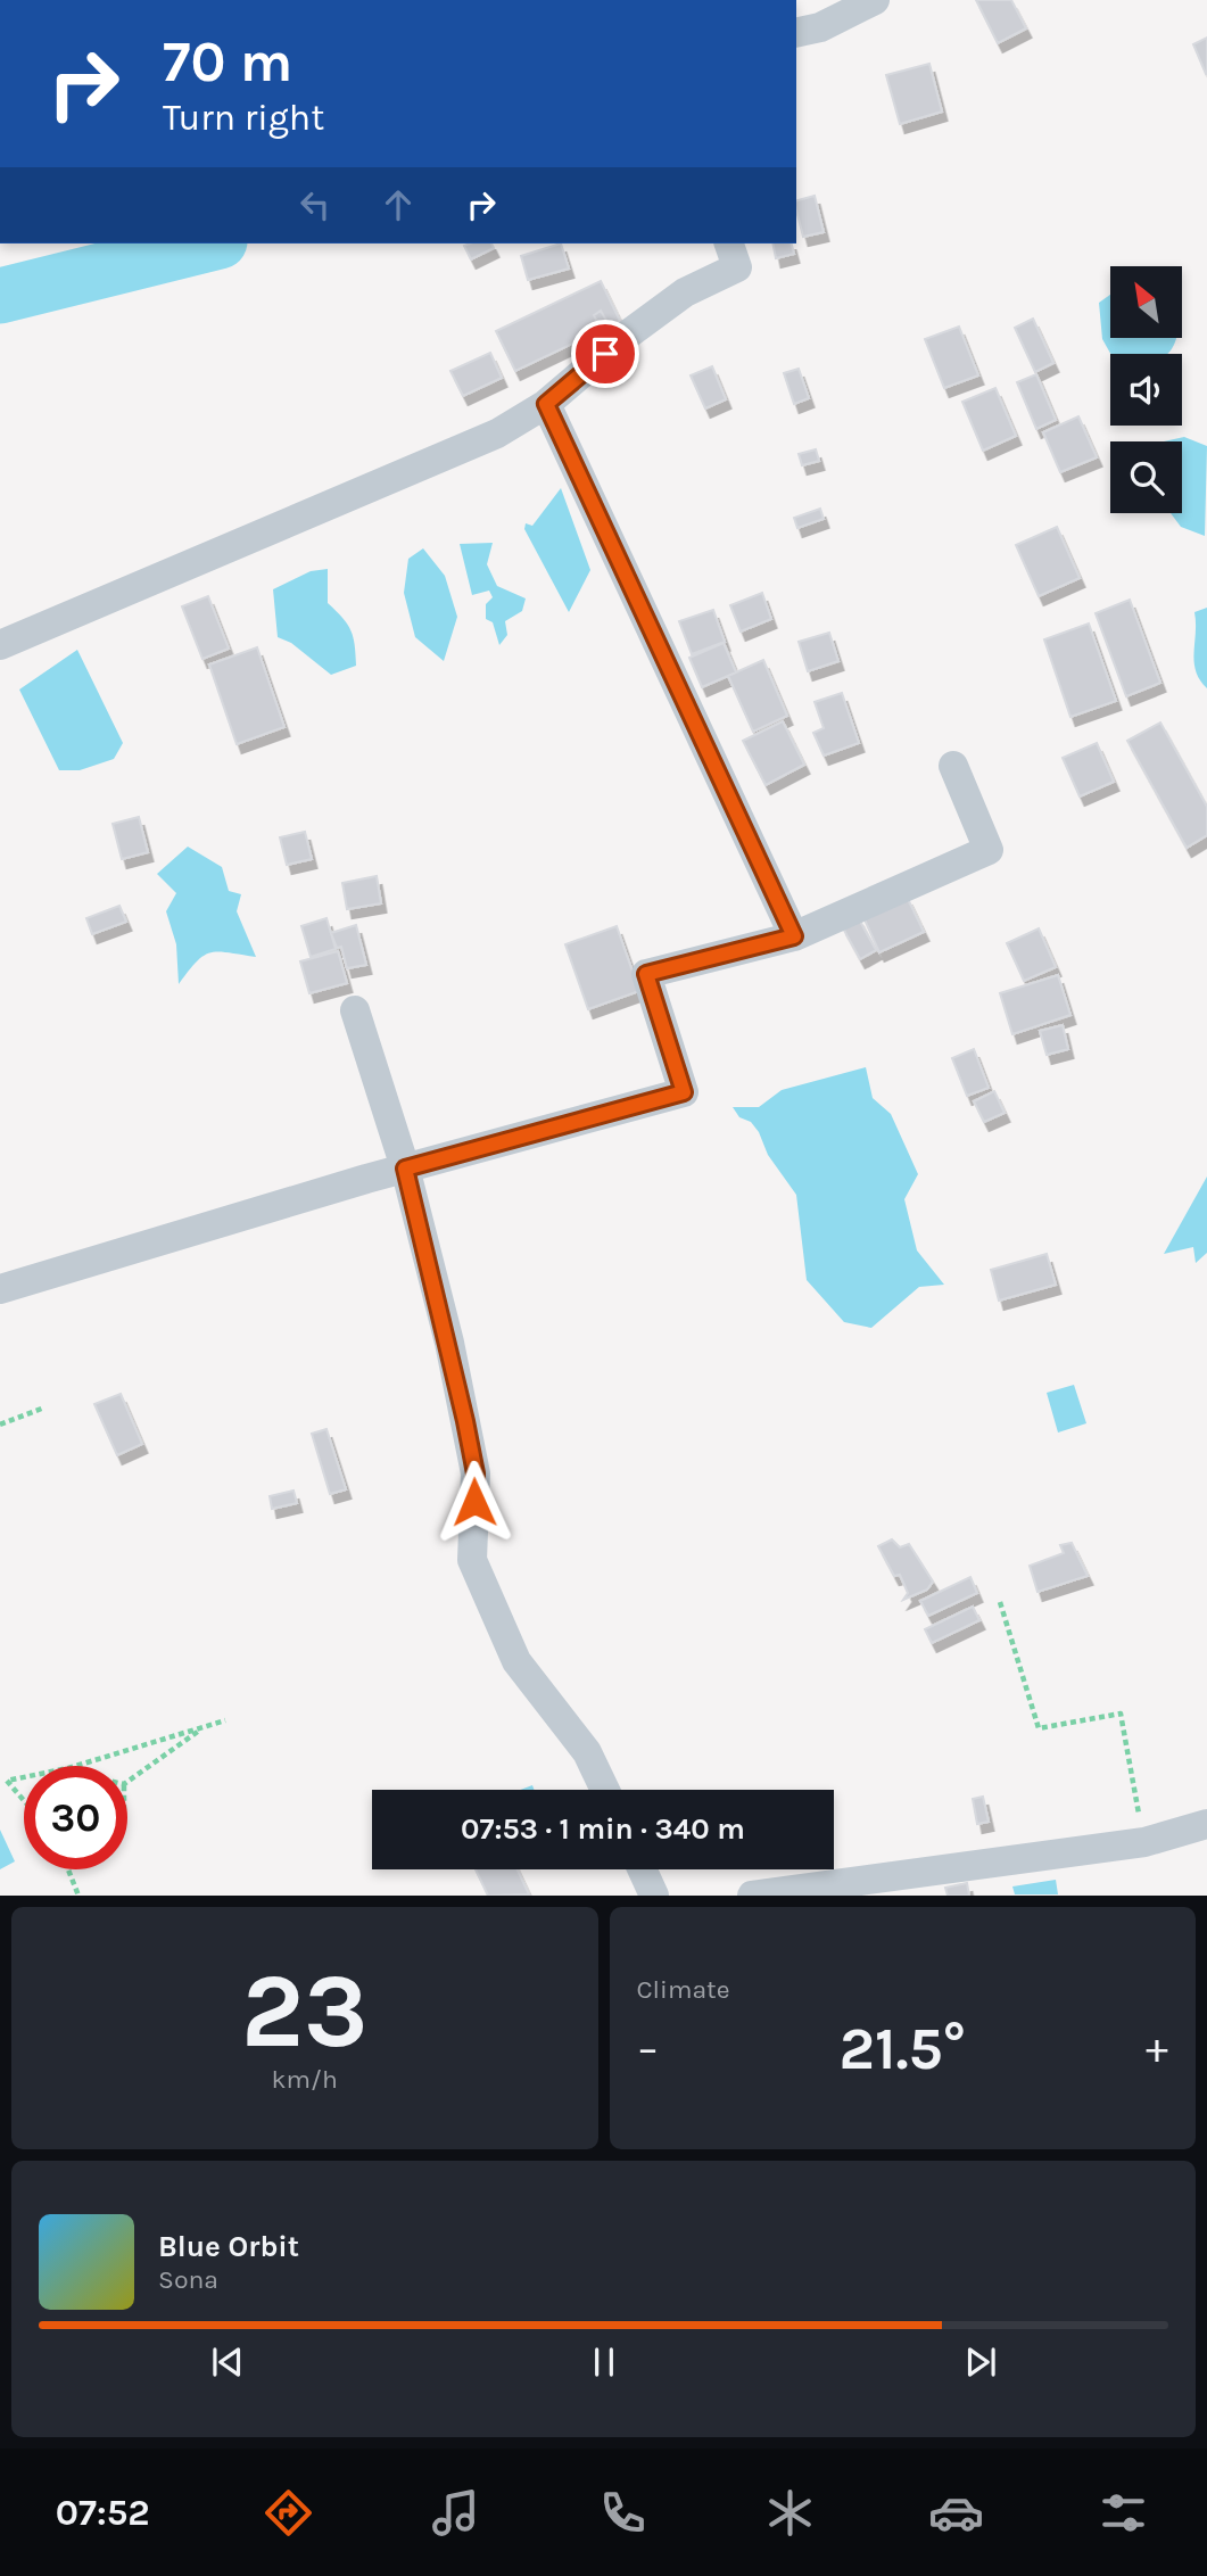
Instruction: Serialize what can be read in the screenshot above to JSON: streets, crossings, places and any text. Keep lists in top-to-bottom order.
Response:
{
  "north": "top left",
  "page": {
    "turn": ["70 m", "Turn right"],
    "limit": "30",
    "trip": "07:53 · 1 min · 340 m",
    "tile": [
      ["23", "km/h"],
      "Climate"
    ],
    "heat": ["−", "21.5°", "+"],
    "song": ["Blue Orbit", "Sona"],
    "tabs": "07:52"
  }
}
